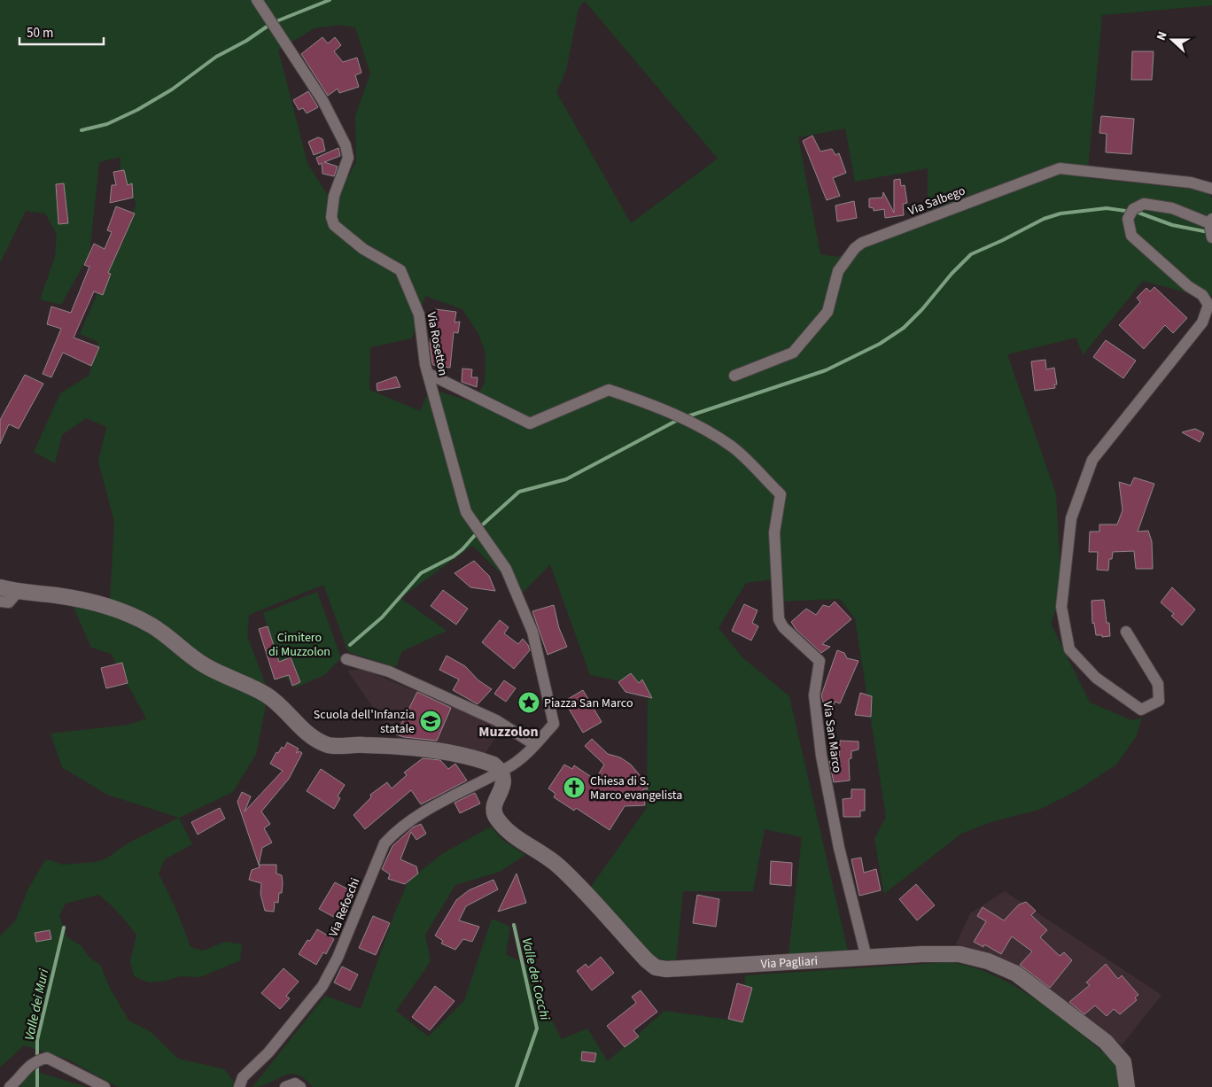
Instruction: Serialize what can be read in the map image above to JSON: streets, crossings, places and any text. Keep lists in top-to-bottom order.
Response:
{
  "streets": {
    "street": [
      "Via Salbego",
      "Via Rosetton",
      "Via San Marco",
      "Via Refoschi",
      "Via Pagliari"
    ]
  },
  "crossings": [
    ["Via Rosetton", "Via San Marco"],
    ["Via San Marco", "Via Pagliari"],
    ["Via Refoschi", "Via Pagliari"]
  ],
  "districts": ["Muzzolon"],
  "water": ["Valle dei Cocchi", "Valle dei Muri"],
  "parks": ["Cimitero di Muzzolon"],
  "places": {
    "place": ["Piazza San Marco"],
    "school or university": ["Scuola dell'Infanzia statale"],
    "church": ["Chiesa di S. Marco evangelista"]
  },
  "scale_bar": "50 m",
  "north": "left"
}
